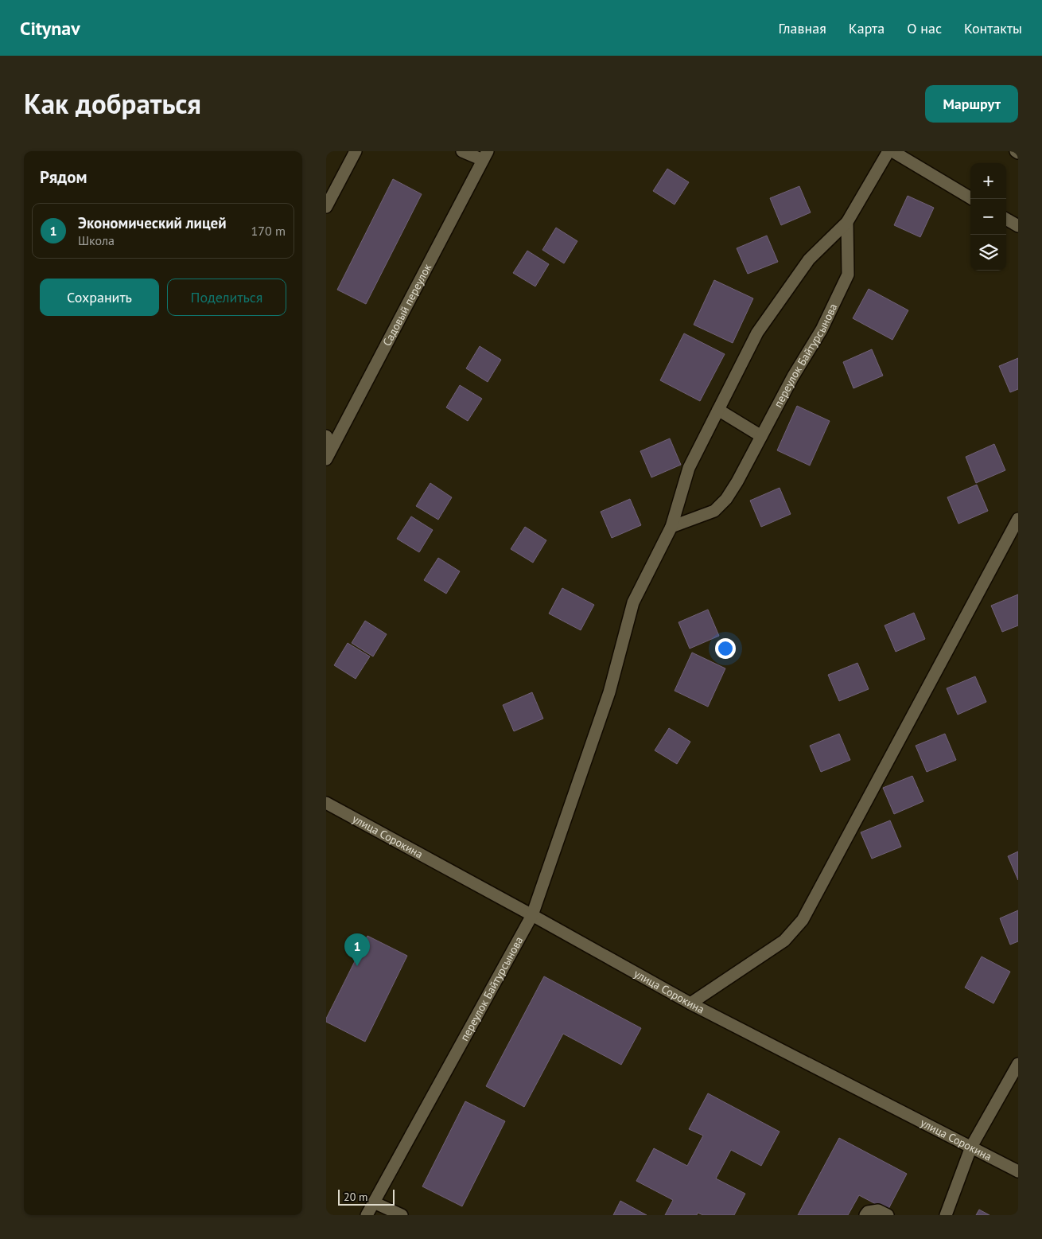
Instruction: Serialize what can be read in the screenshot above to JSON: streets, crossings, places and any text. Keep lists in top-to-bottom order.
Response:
{
  "streets": {
    "street": ["Садовый переулок", "переулок Байтурсынова", "улица Сорокина"]
  },
  "crossings": [
    ["переулок Байтурсынова", "улица Сорокина"]
  ],
  "scale_bar": "20 m",
  "page": {
    "header": "Citynav",
    "nav": [
      "Главная",
      "Карта",
      "О нас",
      "Контакты"
    ],
    "title": "Как добраться",
    "buttons": [
      "Маршрут",
      ["Сохранить", "Поделиться"]
    ],
    "heading": "Рядом",
    "map_buttons": ["+", "−"],
    "list": [
      {
        "mark": "1",
        "name": "Экономический лицей",
        "note": "Школа",
        "value": "170 m"
      }
    ],
    "pins": "1",
    "scale": "20 m"
  }
}
